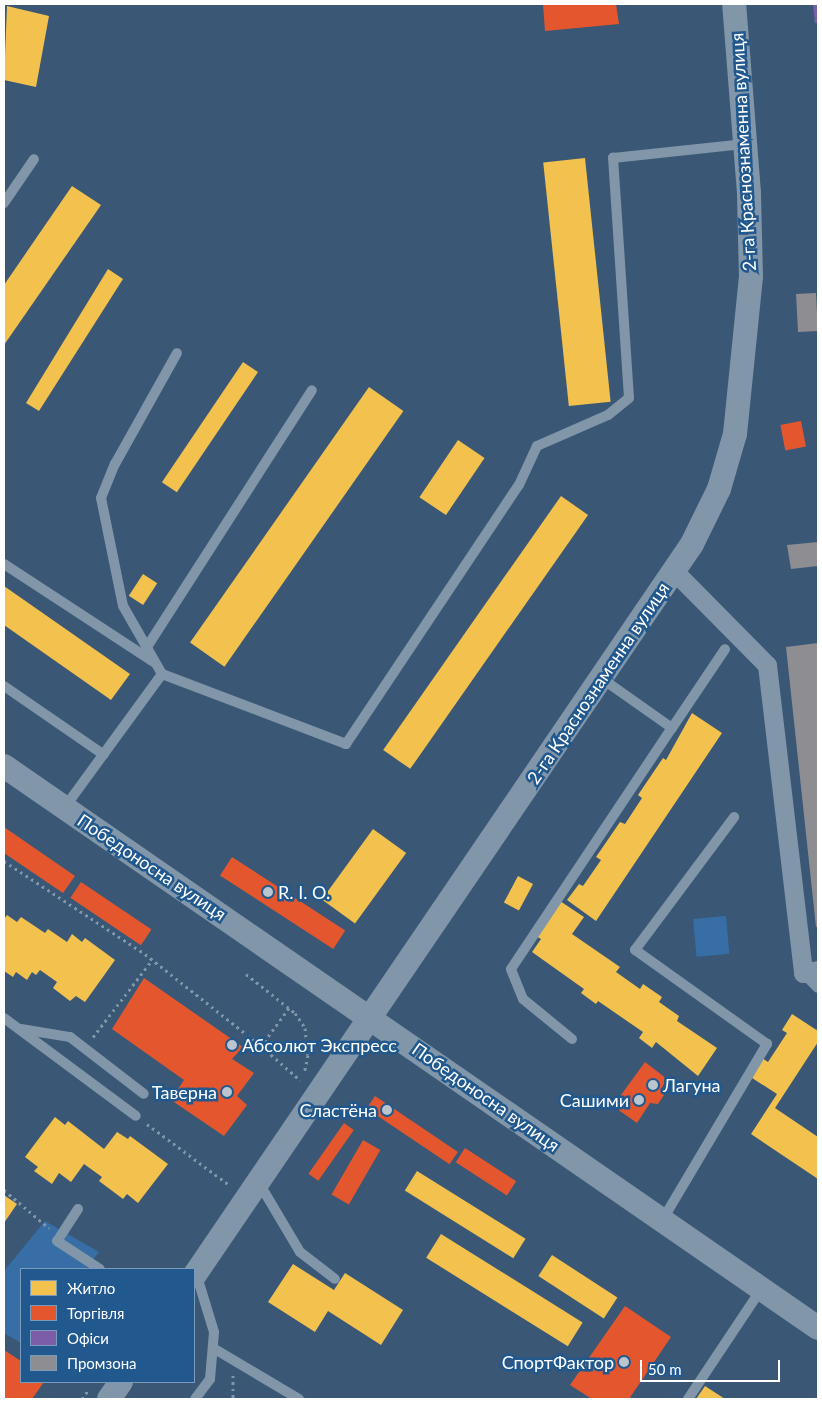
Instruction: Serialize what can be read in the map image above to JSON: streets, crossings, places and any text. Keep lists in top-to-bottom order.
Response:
{
  "streets": {
    "street": ["2-га Краснознаменна вулиця", "Победоносна вулиця"]
  },
  "crossings": [
    ["2-га Краснознаменна вулиця", "Победоносна вулиця"]
  ],
  "places": [
    "R. I. O.",
    "Абсолют Экспресс",
    "Лагуна",
    "Таверна",
    "Сашими",
    "Сластёна",
    "СпортФактор"
  ],
  "legend": [
    "Житло",
    "Торгівля",
    "Офіси",
    "Промзона"
  ],
  "scale_bar": "50 m"
}
